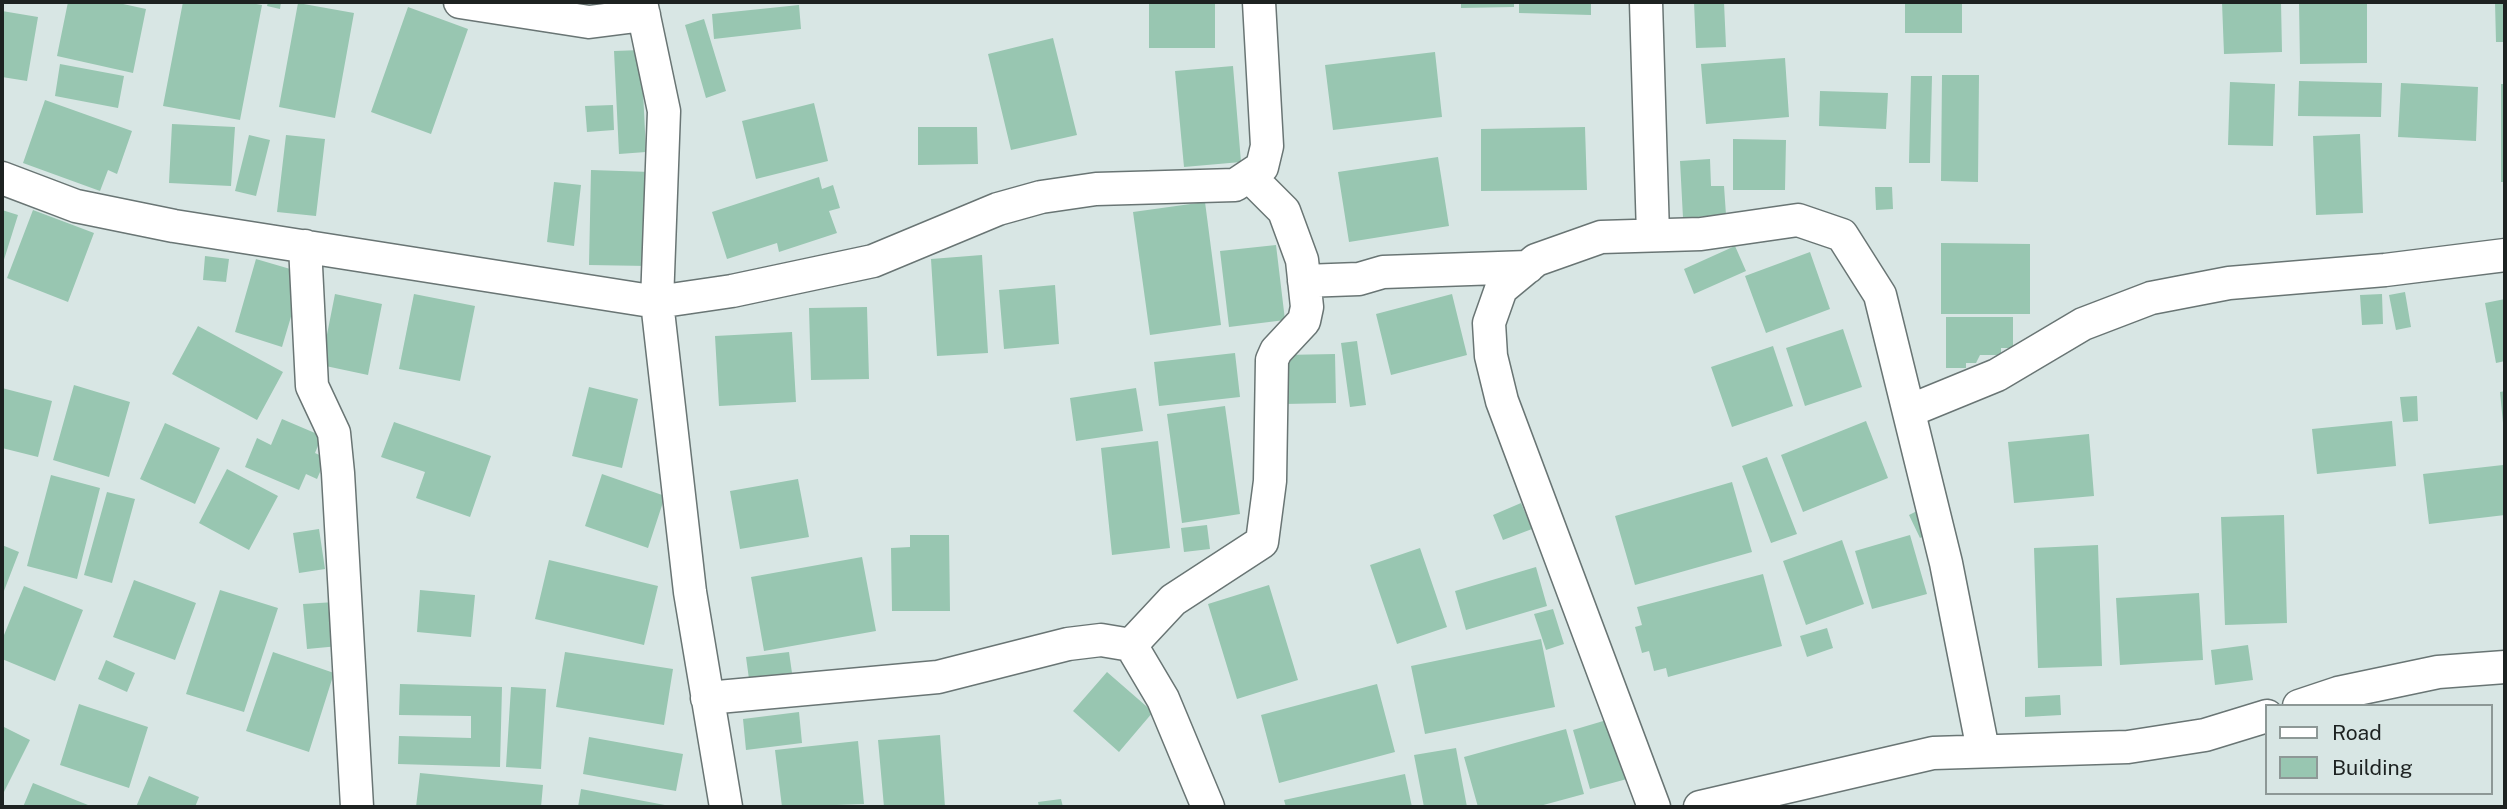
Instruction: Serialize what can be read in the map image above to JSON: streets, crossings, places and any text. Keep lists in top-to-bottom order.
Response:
{
  "legend": ["Road", "Building"]
}
